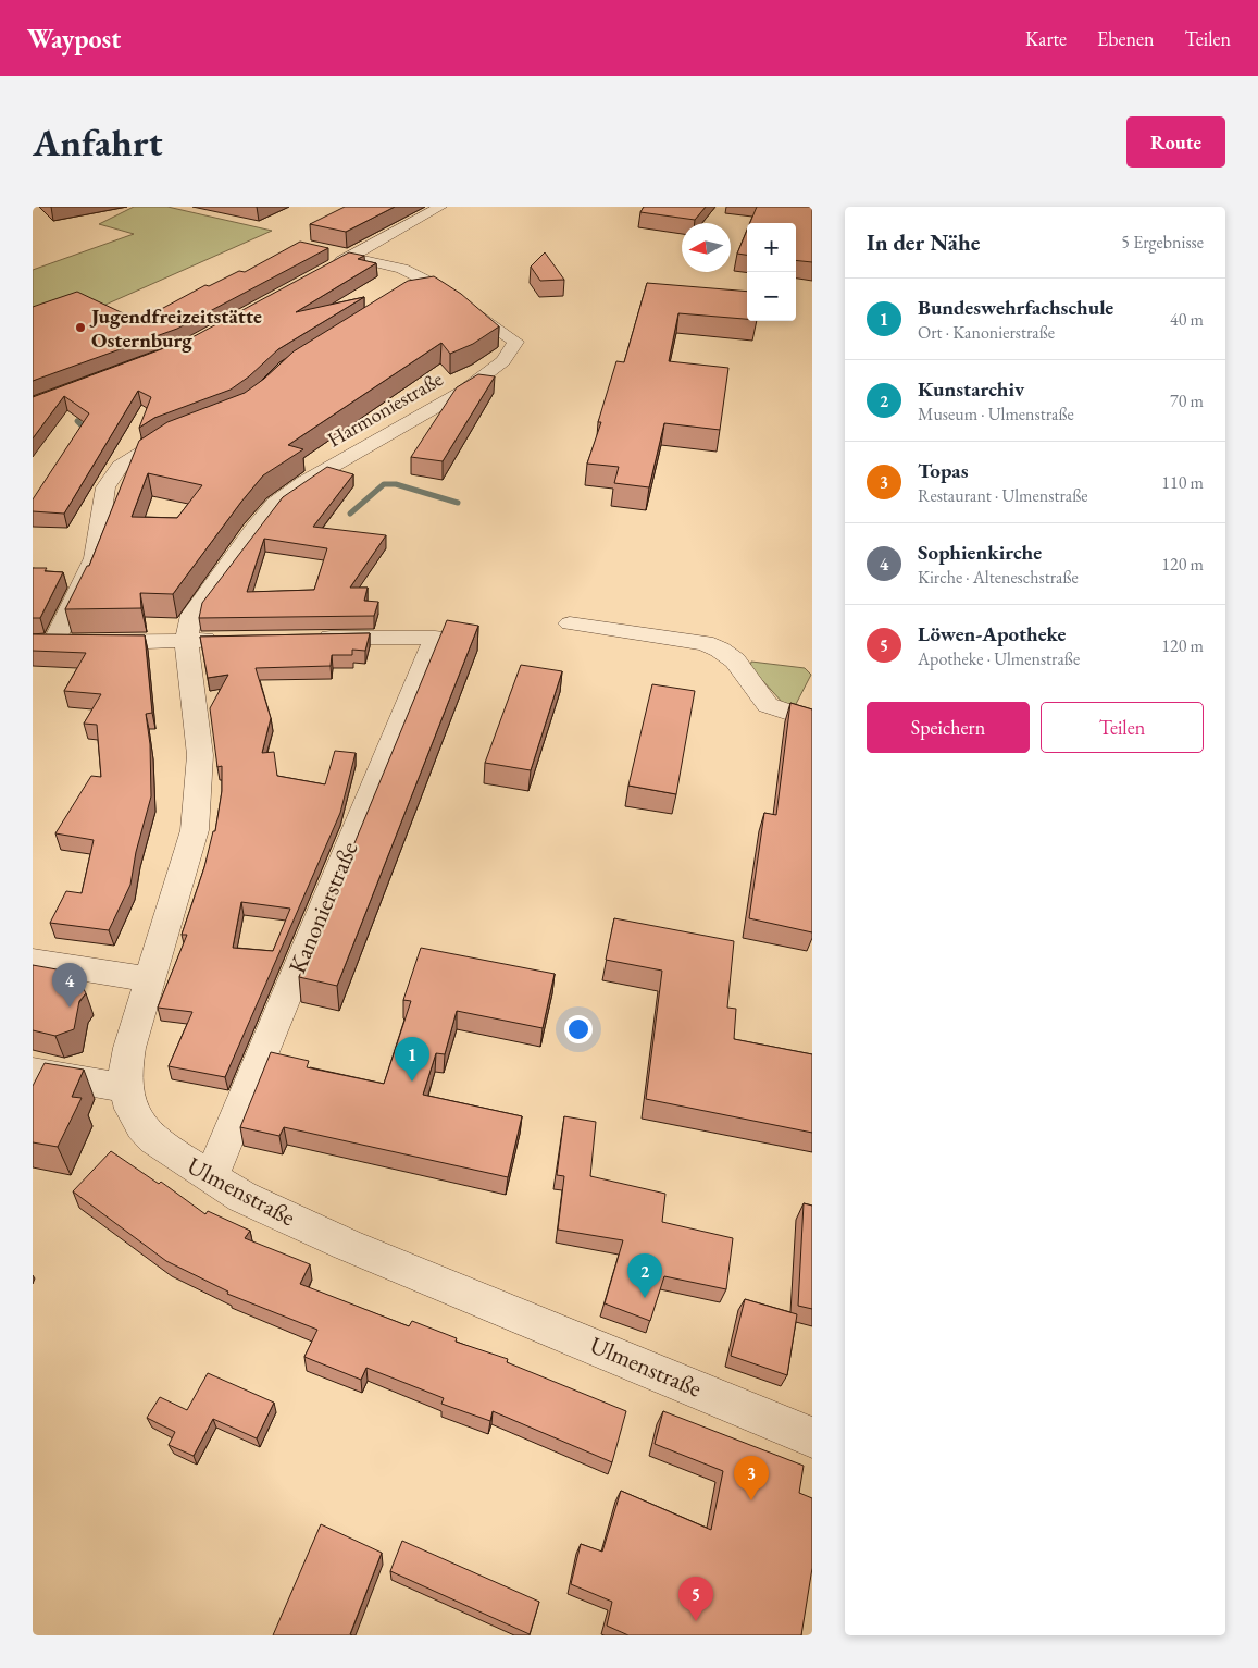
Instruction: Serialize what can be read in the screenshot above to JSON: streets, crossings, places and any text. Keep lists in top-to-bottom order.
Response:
{
  "streets": {
    "street": ["Harmoniestraße", "Kanonierstraße", "Ulmenstraße"]
  },
  "crossings": [
    ["Harmoniestraße", "Ulmenstraße"],
    ["Kanonierstraße", "Ulmenstraße"]
  ],
  "places": ["Jugendfreizeitstätte Osternburg"],
  "north": "left",
  "page": {
    "header": "Waypost",
    "nav": ["Karte", "Ebenen", "Teilen"],
    "buttons": [
      "Route",
      ["Speichern", "Teilen"]
    ],
    "title": "Anfahrt",
    "heading": ["In der Nähe", "5 Ergebnisse"],
    "map_buttons": ["+", "−"],
    "list": [
      {
        "mark": "1",
        "name": "Bundeswehrfachschule",
        "note": "Ort · Kanonierstraße",
        "value": "40 m"
      },
      {
        "mark": "2",
        "name": "Kunstarchiv",
        "note": "Museum · Ulmenstraße",
        "value": "70 m"
      },
      {
        "mark": "3",
        "name": "Topas",
        "note": "Restaurant · Ulmenstraße",
        "value": "110 m"
      },
      {
        "mark": "4",
        "name": "Sophienkirche",
        "note": "Kirche · Alteneschstraße",
        "value": "120 m"
      },
      {
        "mark": "5",
        "name": "Löwen-Apotheke",
        "note": "Apotheke · Ulmenstraße",
        "value": "120 m"
      }
    ],
    "pins": [
      "4",
      "1",
      "2",
      "3",
      "5"
    ]
  }
}
